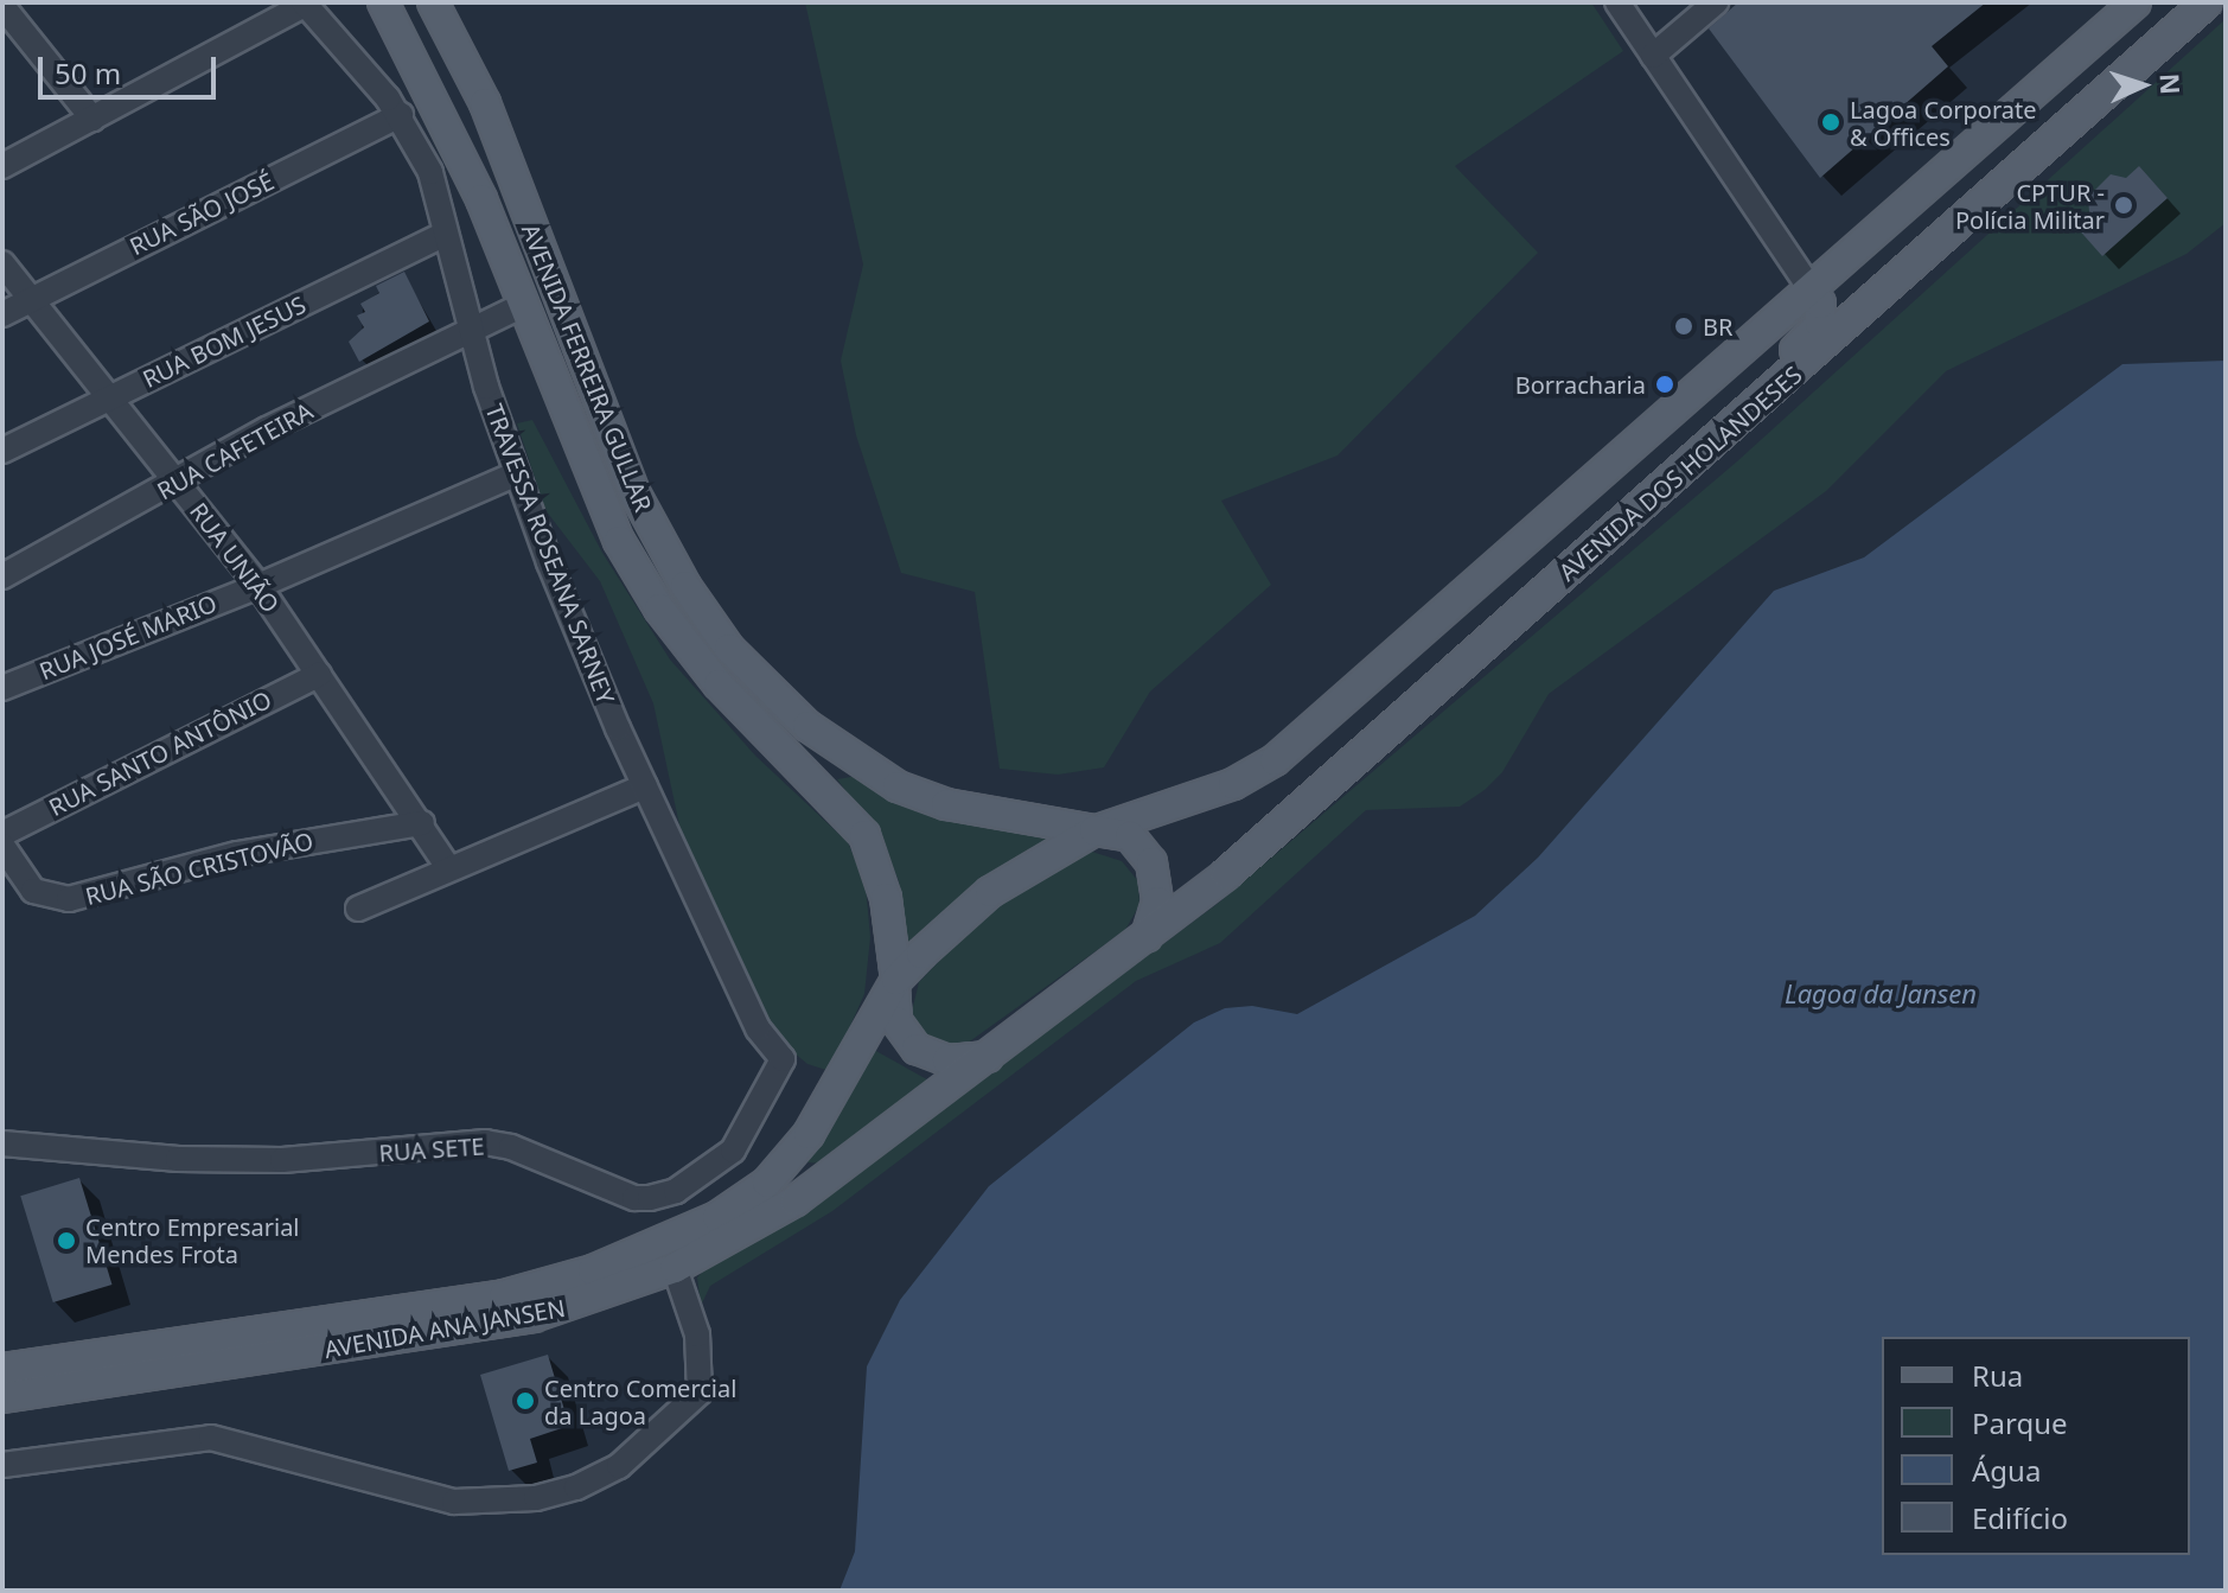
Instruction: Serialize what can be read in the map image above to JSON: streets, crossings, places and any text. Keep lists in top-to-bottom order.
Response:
{
  "streets": {
    "main road": ["AVENIDA FERREIRA GULLAR", "AVENIDA DOS HOLANDESES", "AVENIDA ANA JANSEN"],
    "street": [
      "RUA SÃO JOSÉ",
      "RUA BOM JESUS",
      "RUA CAFETEIRA",
      "TRAVESSA ROSEANA SARNEY",
      "RUA UNIÃO",
      "RUA JOSÉ MARIO",
      "RUA SANTO ANTÔNIO",
      "RUA SÃO CRISTOVÃO",
      "RUA SETE"
    ]
  },
  "crossings": [
    ["RUA SÃO JOSÉ", "TRAVESSA ROSEANA SARNEY"],
    ["RUA SÃO JOSÉ", "RUA UNIÃO"],
    ["RUA BOM JESUS", "TRAVESSA ROSEANA SARNEY"],
    ["RUA BOM JESUS", "RUA UNIÃO"],
    ["AVENIDA FERREIRA GULLAR", "RUA CAFETEIRA"],
    ["AVENIDA FERREIRA GULLAR", "AVENIDA DOS HOLANDESES"],
    ["AVENIDA FERREIRA GULLAR", "AVENIDA ANA JANSEN"],
    ["RUA CAFETEIRA", "TRAVESSA ROSEANA SARNEY"],
    ["RUA CAFETEIRA", "RUA UNIÃO"],
    ["AVENIDA DOS HOLANDESES", "AVENIDA ANA JANSEN"],
    ["TRAVESSA ROSEANA SARNEY", "RUA JOSÉ MARIO"],
    ["TRAVESSA ROSEANA SARNEY", "RUA SETE"],
    ["RUA UNIÃO", "RUA JOSÉ MARIO"],
    ["RUA UNIÃO", "RUA SANTO ANTÔNIO"],
    ["RUA UNIÃO", "RUA SÃO CRISTOVÃO"]
  ],
  "water": ["Lagoa da Jansen"],
  "places": [
    "Lagoa Corporate & Offices",
    "CPTUR - Polícia Militar",
    "BR",
    "Borracharia",
    "Centro Empresarial Mendes Frota",
    "Centro Comercial da Lagoa"
  ],
  "legend": [
    "Rua",
    "Parque",
    "Água",
    "Edifício"
  ],
  "scale_bar": "50 m",
  "north": "right"
}
